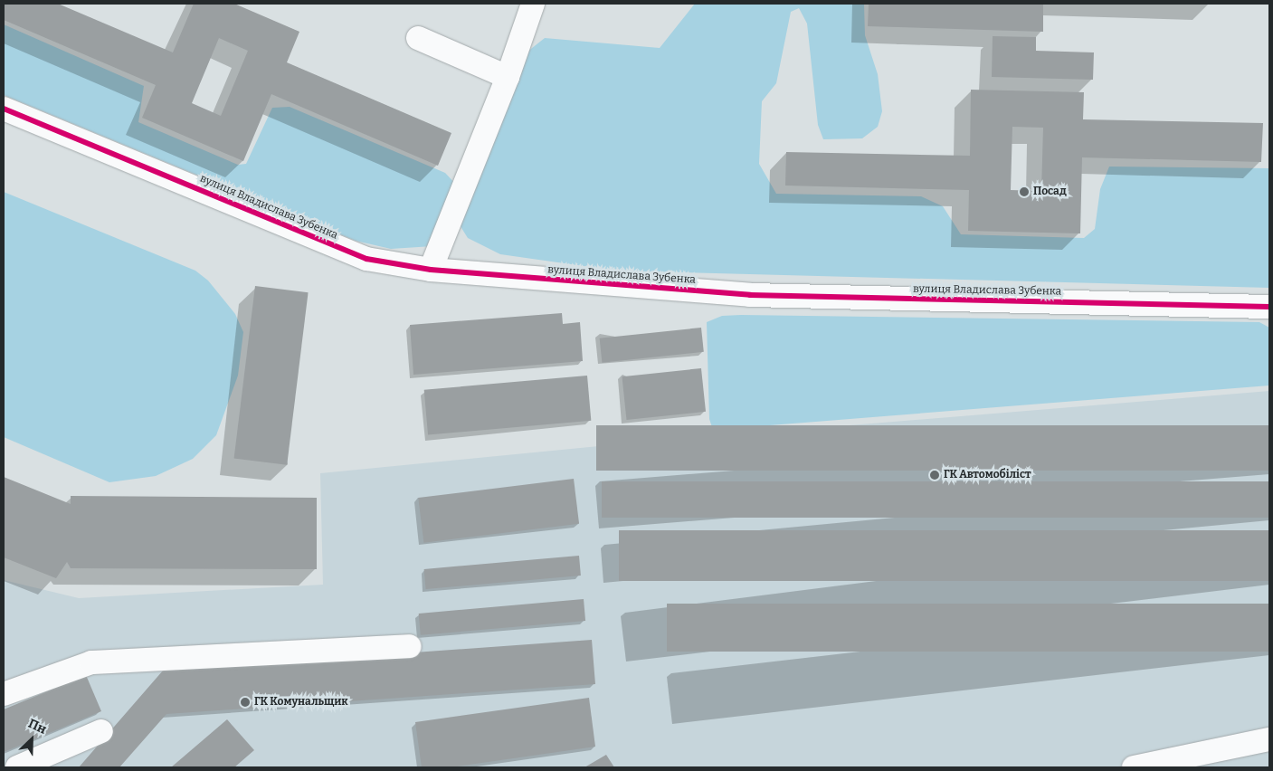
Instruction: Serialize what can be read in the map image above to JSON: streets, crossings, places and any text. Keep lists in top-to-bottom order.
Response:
{
  "streets": {
    "street": ["вулиця Владислава Зубенка"]
  },
  "places": ["Посад", "ГК Автомобіліст", "ГК Комунальщик"],
  "north": "top right"
}
